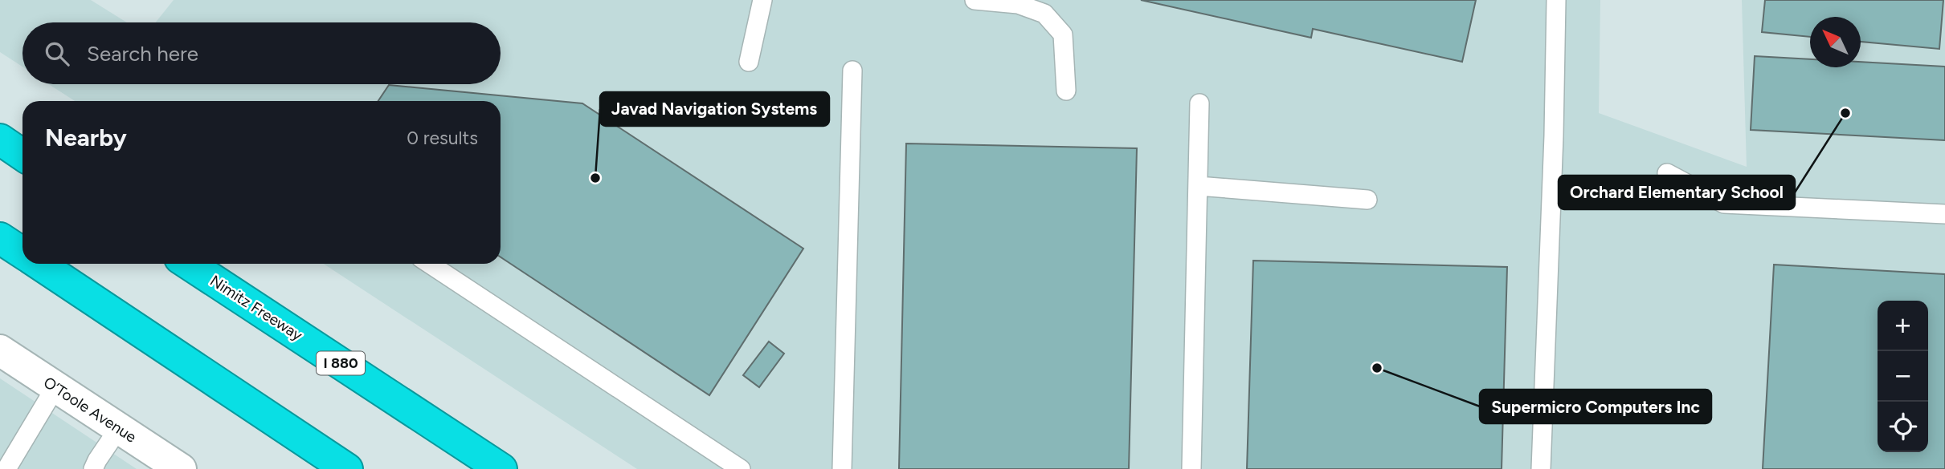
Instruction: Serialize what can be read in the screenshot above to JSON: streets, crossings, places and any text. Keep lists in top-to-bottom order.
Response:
{
  "streets": {
    "highway": ["Nimitz Freeway", "I 880"],
    "street": ["O’Toole Avenue"]
  },
  "places": ["Orchard Elementary School", "Javad Navigation Systems", "Supermicro Computers Inc"],
  "north": "top left",
  "page": {
    "search": "Search here",
    "heading": ["Nearby", "0 results"],
    "map_buttons": ["+", "−"]
  }
}
